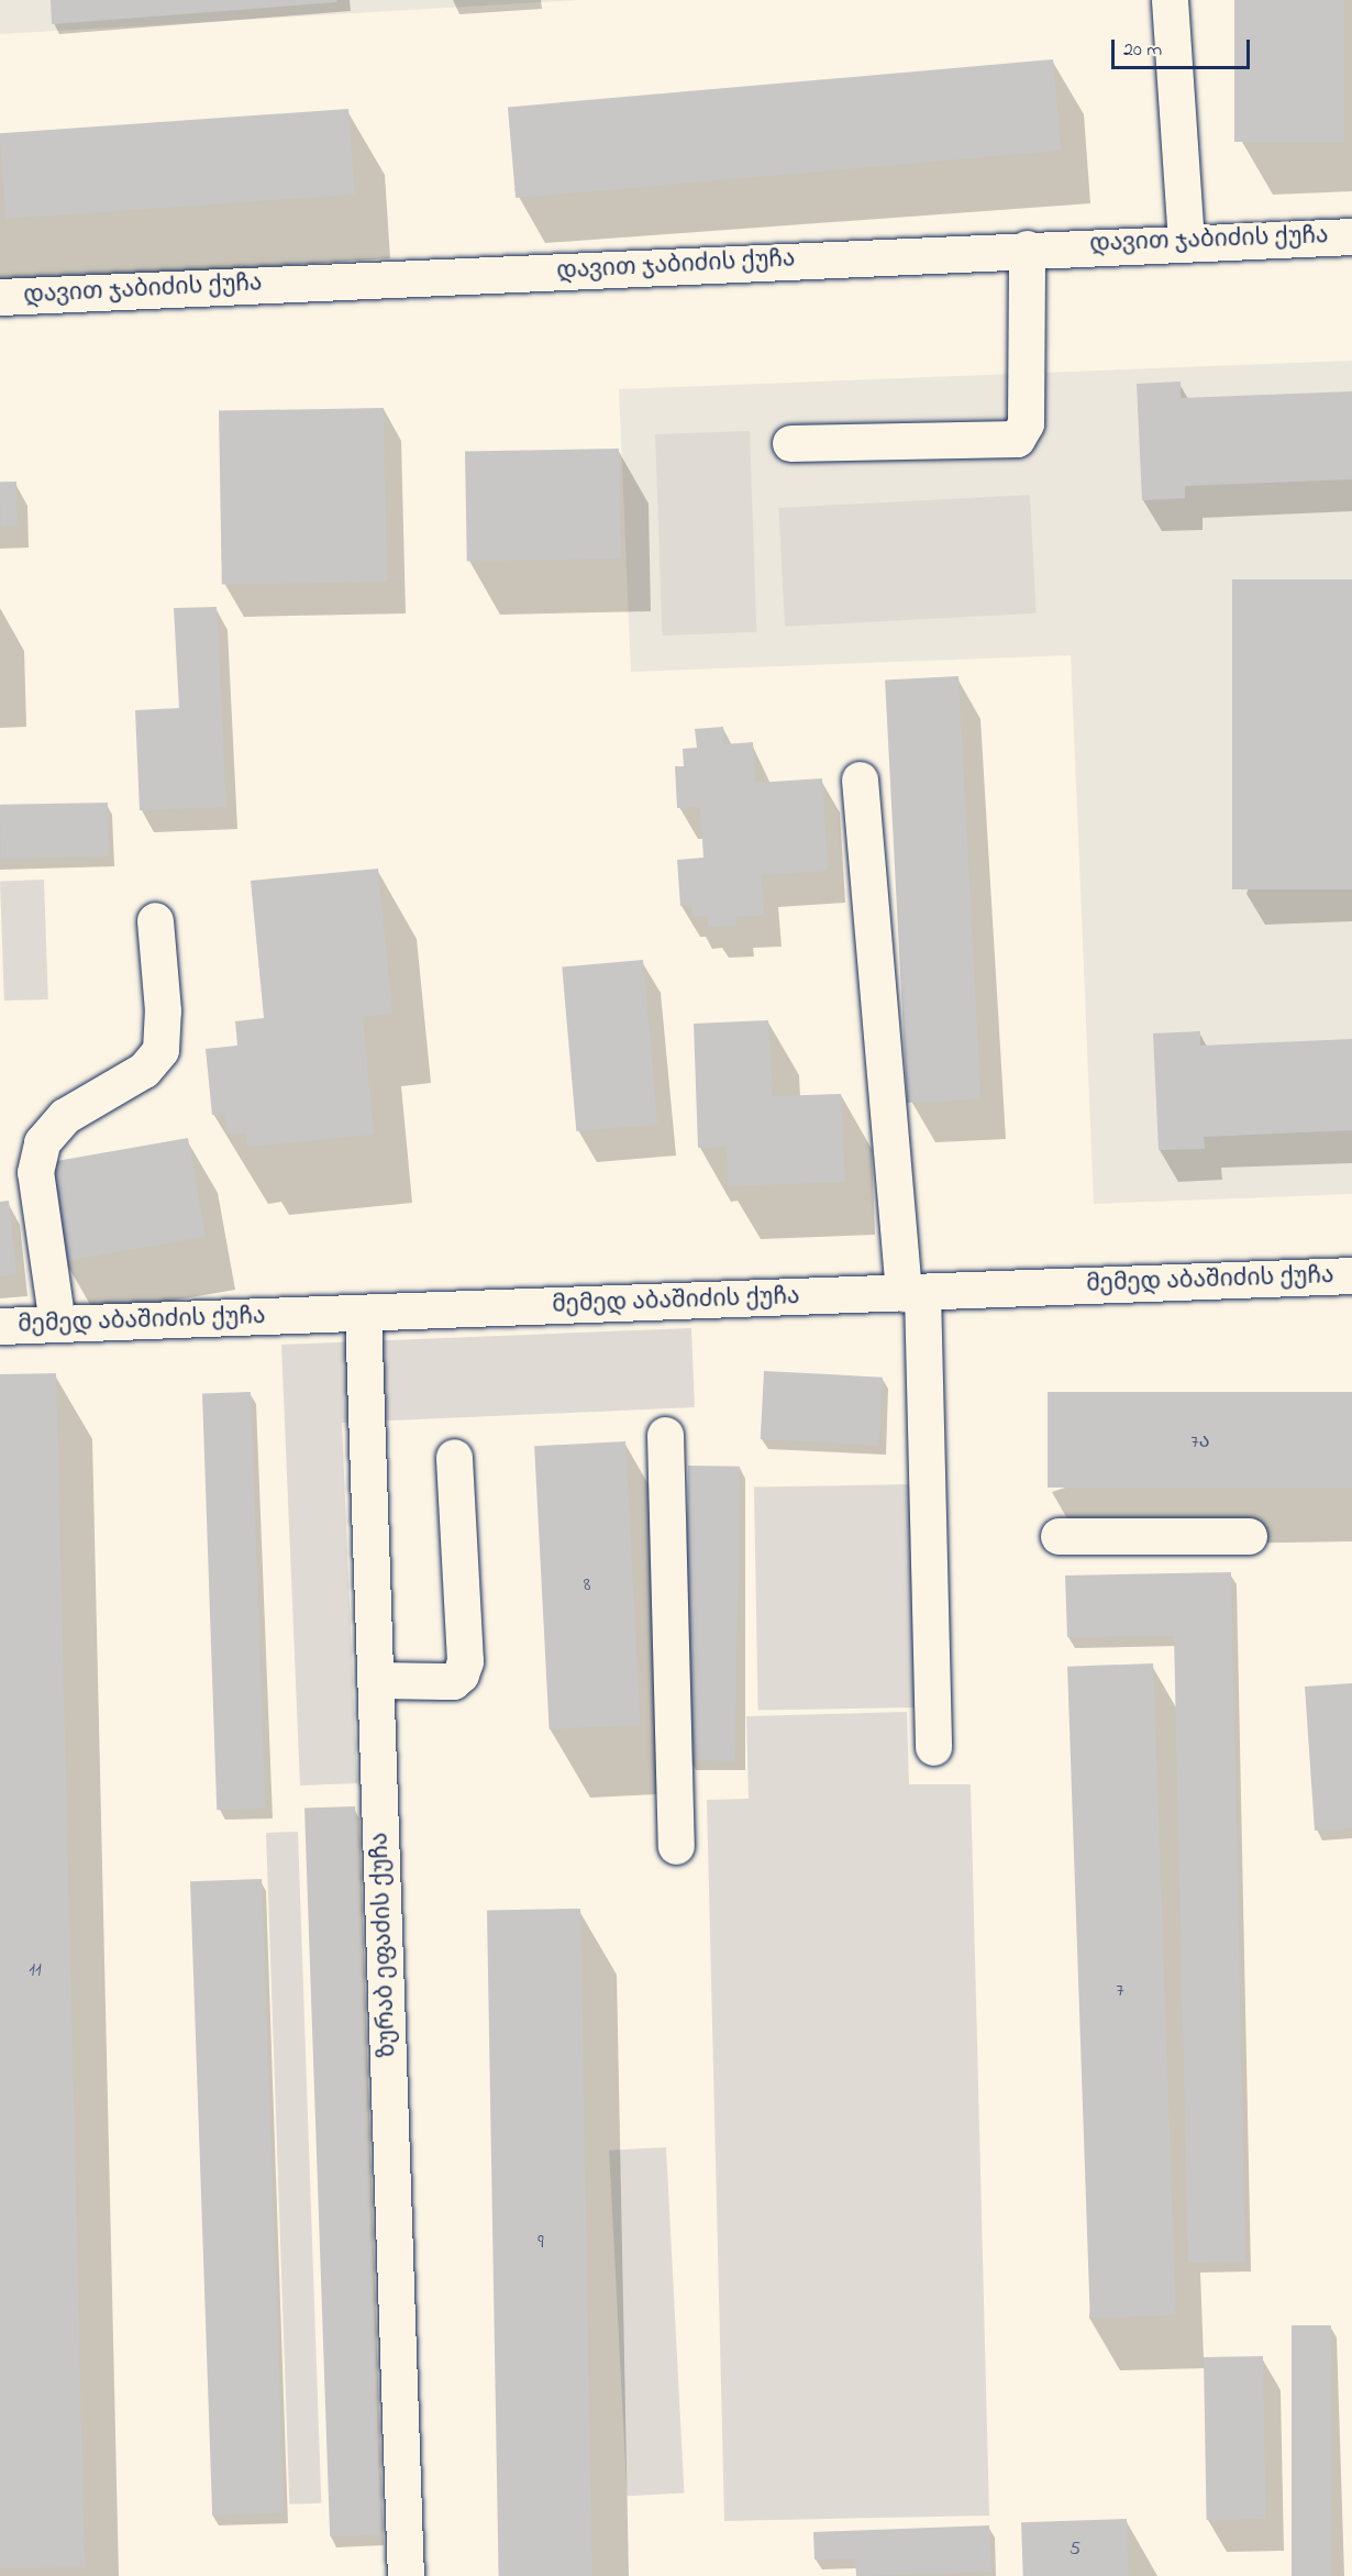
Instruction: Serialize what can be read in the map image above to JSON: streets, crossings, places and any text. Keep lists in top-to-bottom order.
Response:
{
  "streets": {
    "street": ["დავით ჯაბიძის ქუჩა", "მემედ აბაშიძის ქუჩა", "ზურაბ ეფაძის ქუჩა"]
  },
  "crossings": [
    ["მემედ აბაშიძის ქუჩა", "ზურაბ ეფაძის ქუჩა"]
  ],
  "house_numbers": [
    "7ა",
    "8",
    "11",
    "7",
    "9",
    "5"
  ],
  "scale_bar": "20 m"
}
